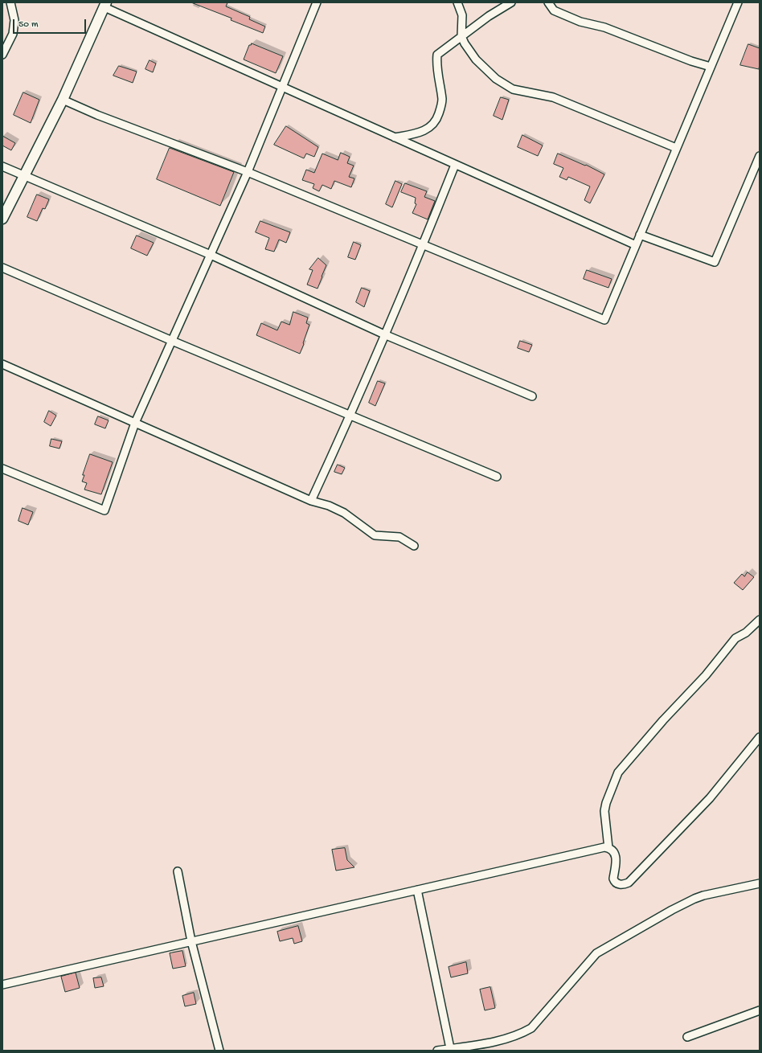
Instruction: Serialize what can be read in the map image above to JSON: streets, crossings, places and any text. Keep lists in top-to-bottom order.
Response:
{
  "scale_bar": "50 m"
}
